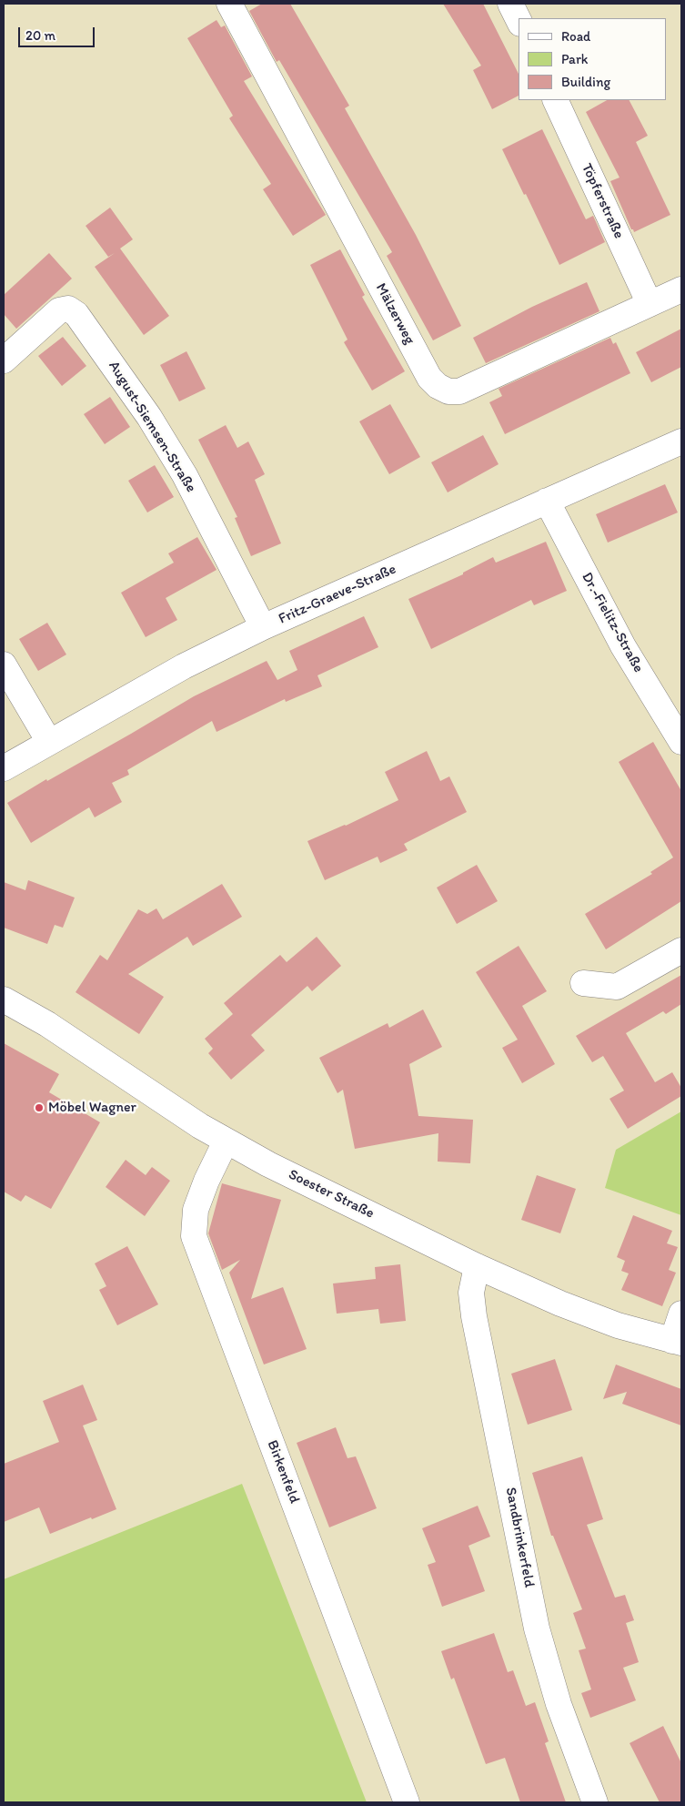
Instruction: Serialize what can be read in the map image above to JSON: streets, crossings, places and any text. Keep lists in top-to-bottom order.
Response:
{
  "streets": {
    "street": [
      "Töpferstraße",
      "Mälzerweg",
      "August-Siemsen-Straße",
      "Fritz-Graeve-Straße",
      "Dr.-Fielitz-Straße",
      "Soester Straße",
      "Birkenfeld",
      "Sandbrinkerfeld"
    ]
  },
  "crossings": [
    ["Töpferstraße", "Mälzerweg"],
    ["August-Siemsen-Straße", "Fritz-Graeve-Straße"],
    ["Fritz-Graeve-Straße", "Dr.-Fielitz-Straße"],
    ["Soester Straße", "Birkenfeld"],
    ["Soester Straße", "Sandbrinkerfeld"]
  ],
  "places": ["Möbel Wagner"],
  "legend": ["Road", "Park", "Building"],
  "scale_bar": "20 m"
}
